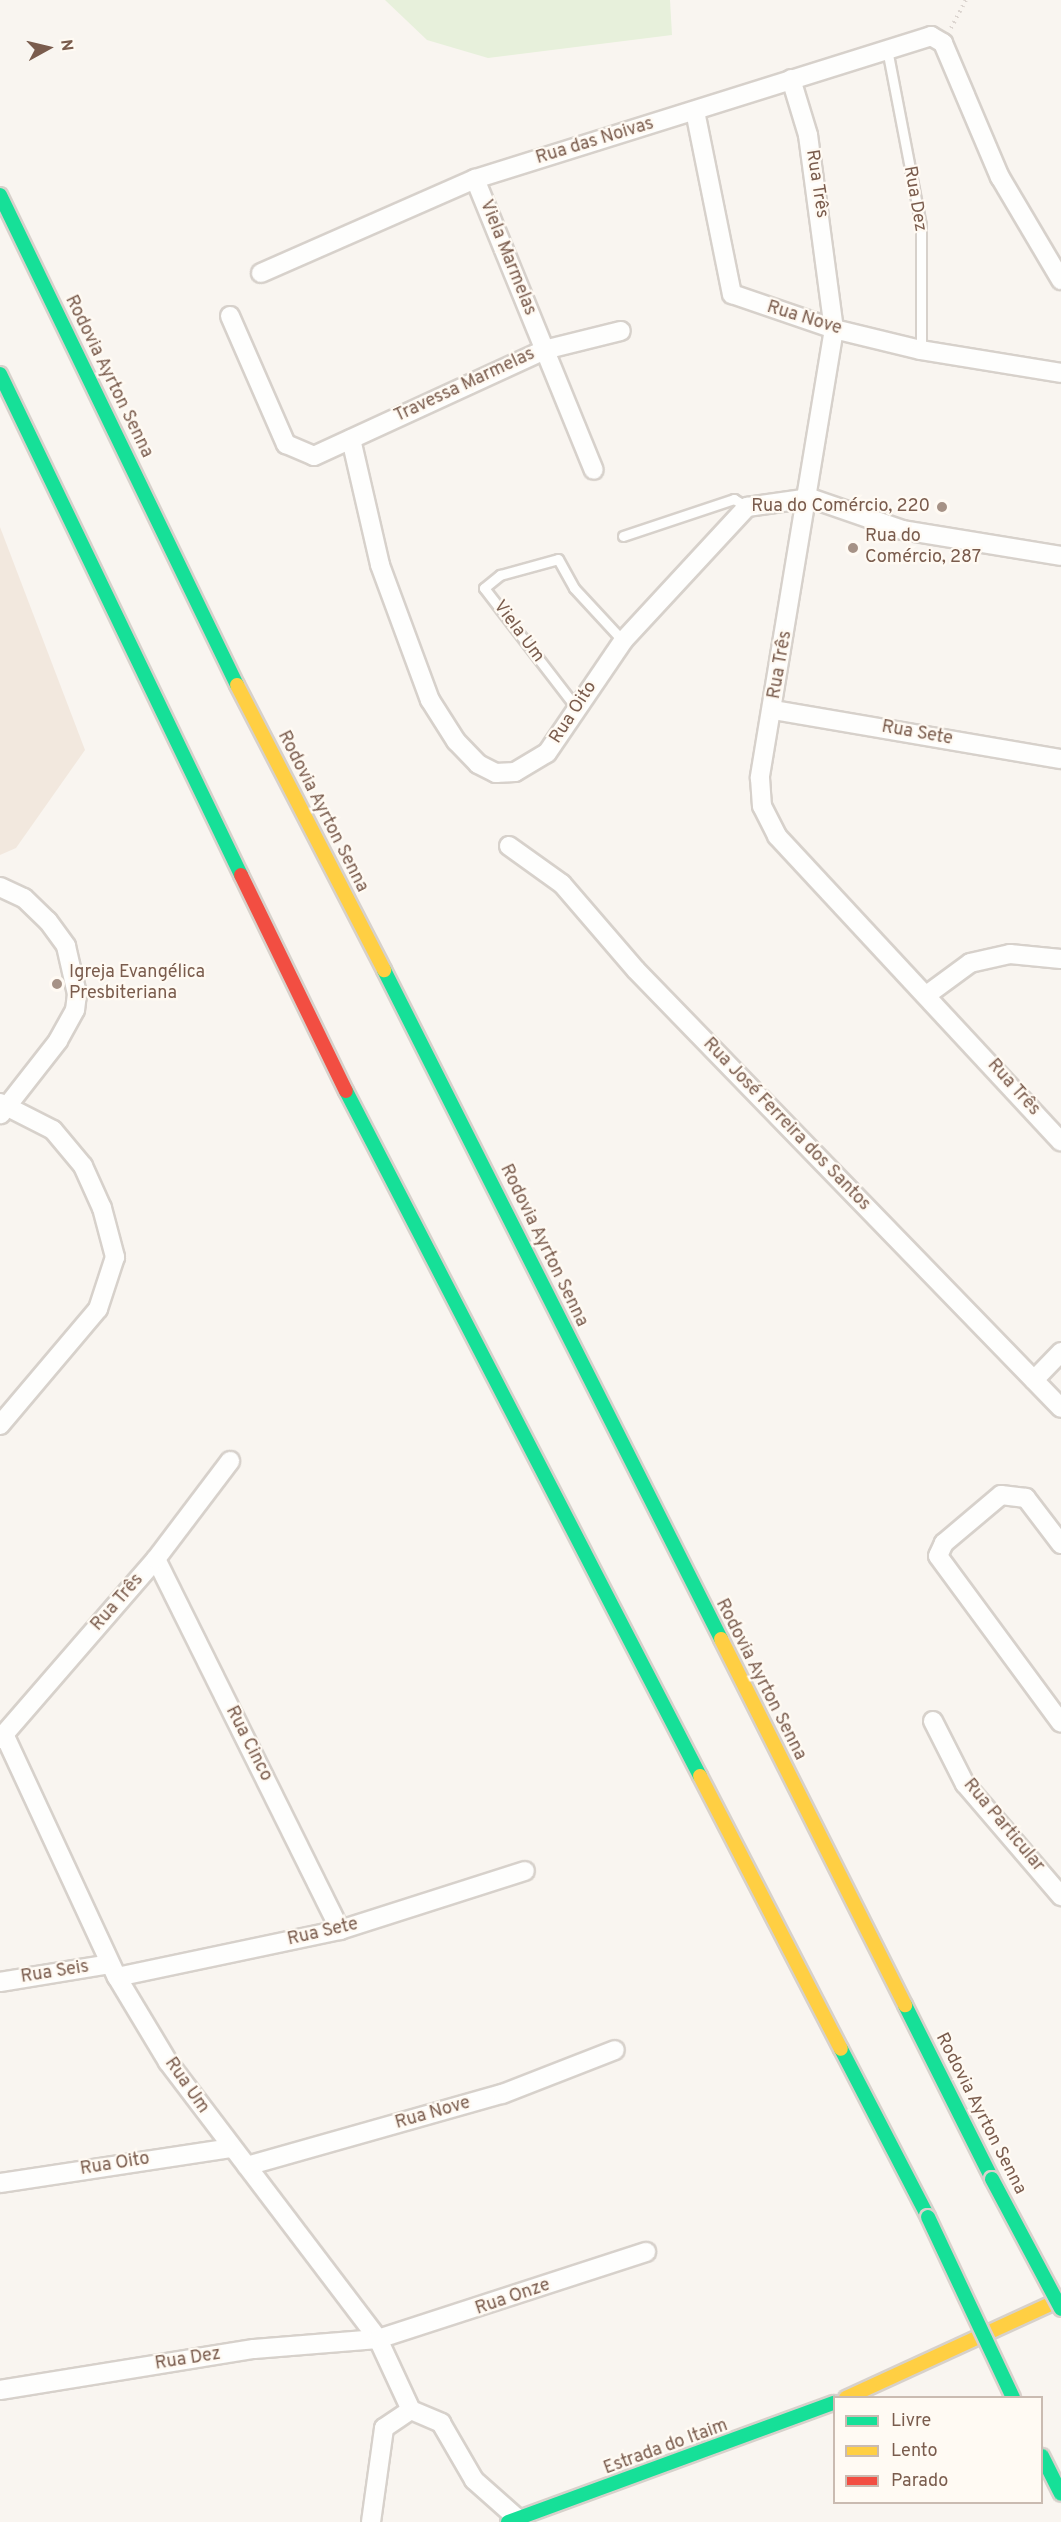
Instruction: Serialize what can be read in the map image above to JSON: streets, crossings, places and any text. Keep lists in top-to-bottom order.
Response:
{
  "streets": {
    "main road": ["Rodovia Ayrton Senna", "Estrada do Itaim"],
    "street": [
      "Rua das Noivas",
      "Rua Três",
      "Rua Dez",
      "Viela Marmelas",
      "Rua Nove",
      "Travessa Marmelas",
      "Rua Oito",
      "Rua Sete",
      "Rua José Ferreira dos Santos",
      "Rua Cinco",
      "Rua Particular",
      "Rua Seis",
      "Rua Um",
      "Rua Onze"
    ],
    "lane": ["Viela Um"]
  },
  "crossings": [
    ["Rua das Noivas", "Rua Três"],
    ["Rua das Noivas", "Rua Dez"],
    ["Rua das Noivas", "Viela Marmelas"],
    ["Rua das Noivas", "Rua Nove"],
    ["Rua Três", "Rua Nove"],
    ["Rua Três", "Rua Sete"],
    ["Rua Três", "Rua Cinco"],
    ["Rua Três", "Rua Um"],
    ["Rua Dez", "Rua Nove"],
    ["Rua Dez", "Rua Um"],
    ["Rua Dez", "Rua Onze"],
    ["Viela Marmelas", "Travessa Marmelas"],
    ["Rua Nove", "Rua Um"],
    ["Travessa Marmelas", "Rua Oito"],
    ["Viela Um", "Rua Oito"],
    ["Rua Oito", "Rua Um"],
    ["Rua Sete", "Rua Cinco"],
    ["Rua Sete", "Rua Seis"],
    ["Rua Sete", "Rua Um"],
    ["Rua Seis", "Rua Um"],
    ["Rua Um", "Rua Onze"]
  ],
  "places": ["Rua do Comércio, 220", "Rua do Comércio, 287", "Igreja Evangélica Presbiteriana"],
  "legend": ["Livre", "Lento", "Parado"],
  "north": "right"
}
